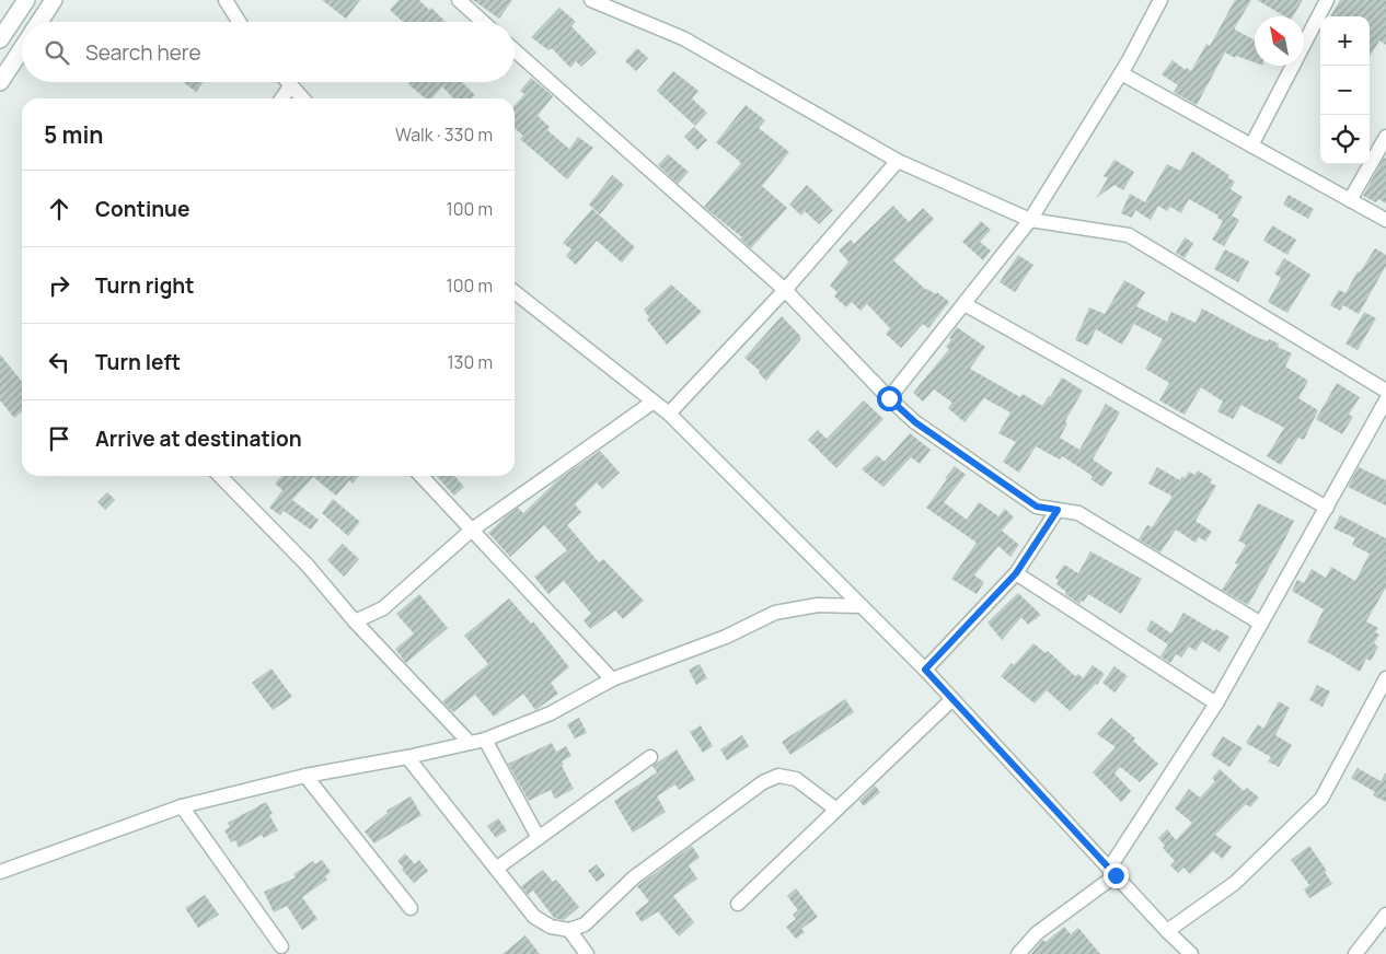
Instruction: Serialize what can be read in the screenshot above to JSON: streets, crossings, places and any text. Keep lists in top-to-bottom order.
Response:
{
  "north": "top left",
  "page": {
    "map_buttons": ["+", "−"],
    "search": "Search here",
    "heading": ["5 min", "Walk · 330 m"],
    "list": [
      ["Continue", "100 m"],
      ["Turn right", "100 m"],
      ["Turn left", "130 m"],
      "Arrive at destination"
    ]
  }
}
